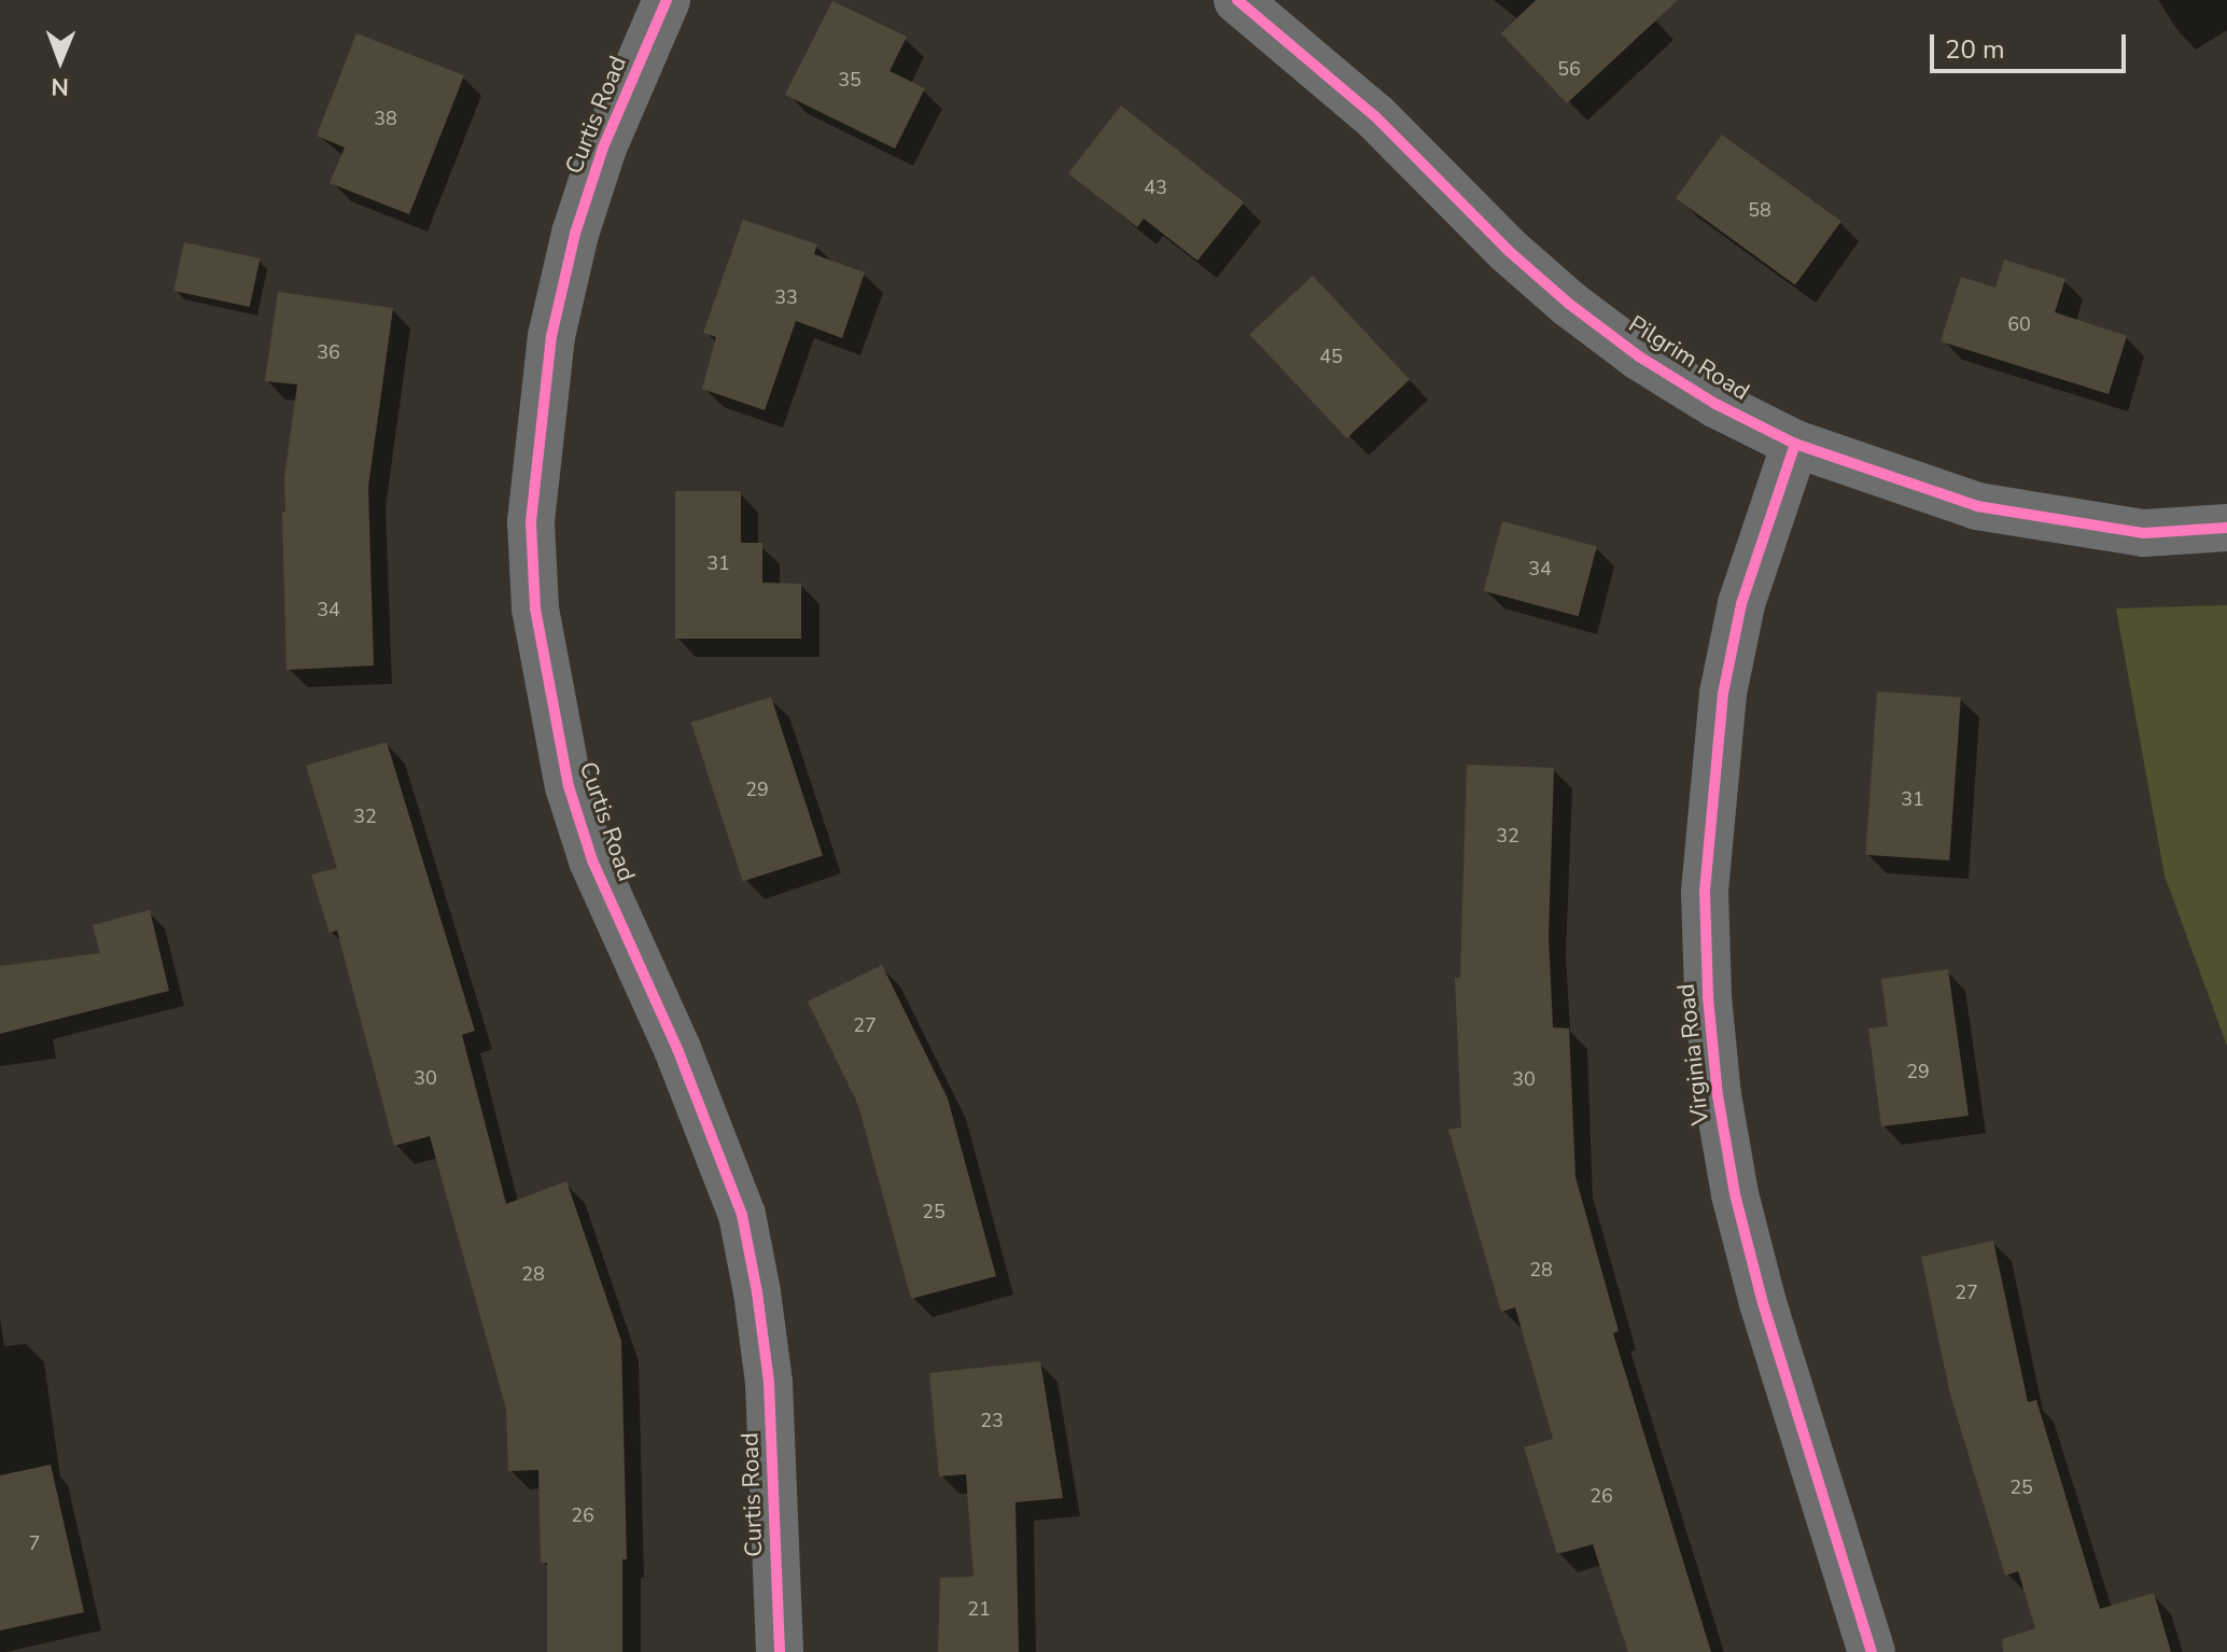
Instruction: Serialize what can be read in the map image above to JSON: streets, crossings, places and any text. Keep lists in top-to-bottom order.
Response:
{
  "streets": {
    "street": ["Curtis Road", "Pilgrim Road", "Virginia Road"]
  },
  "crossings": [
    ["Pilgrim Road", "Virginia Road"]
  ],
  "house_numbers": [
    "56",
    "35",
    "38",
    "43",
    "58",
    "33",
    "60",
    "36",
    "45",
    "31",
    "34",
    "34",
    "29",
    "31",
    "32",
    "32",
    "27",
    "29",
    "30",
    "30",
    "25",
    "28",
    "28",
    "27",
    "23",
    "25",
    "26",
    "26",
    "7",
    "21"
  ],
  "scale_bar": "20 m",
  "north": "bottom"
}
